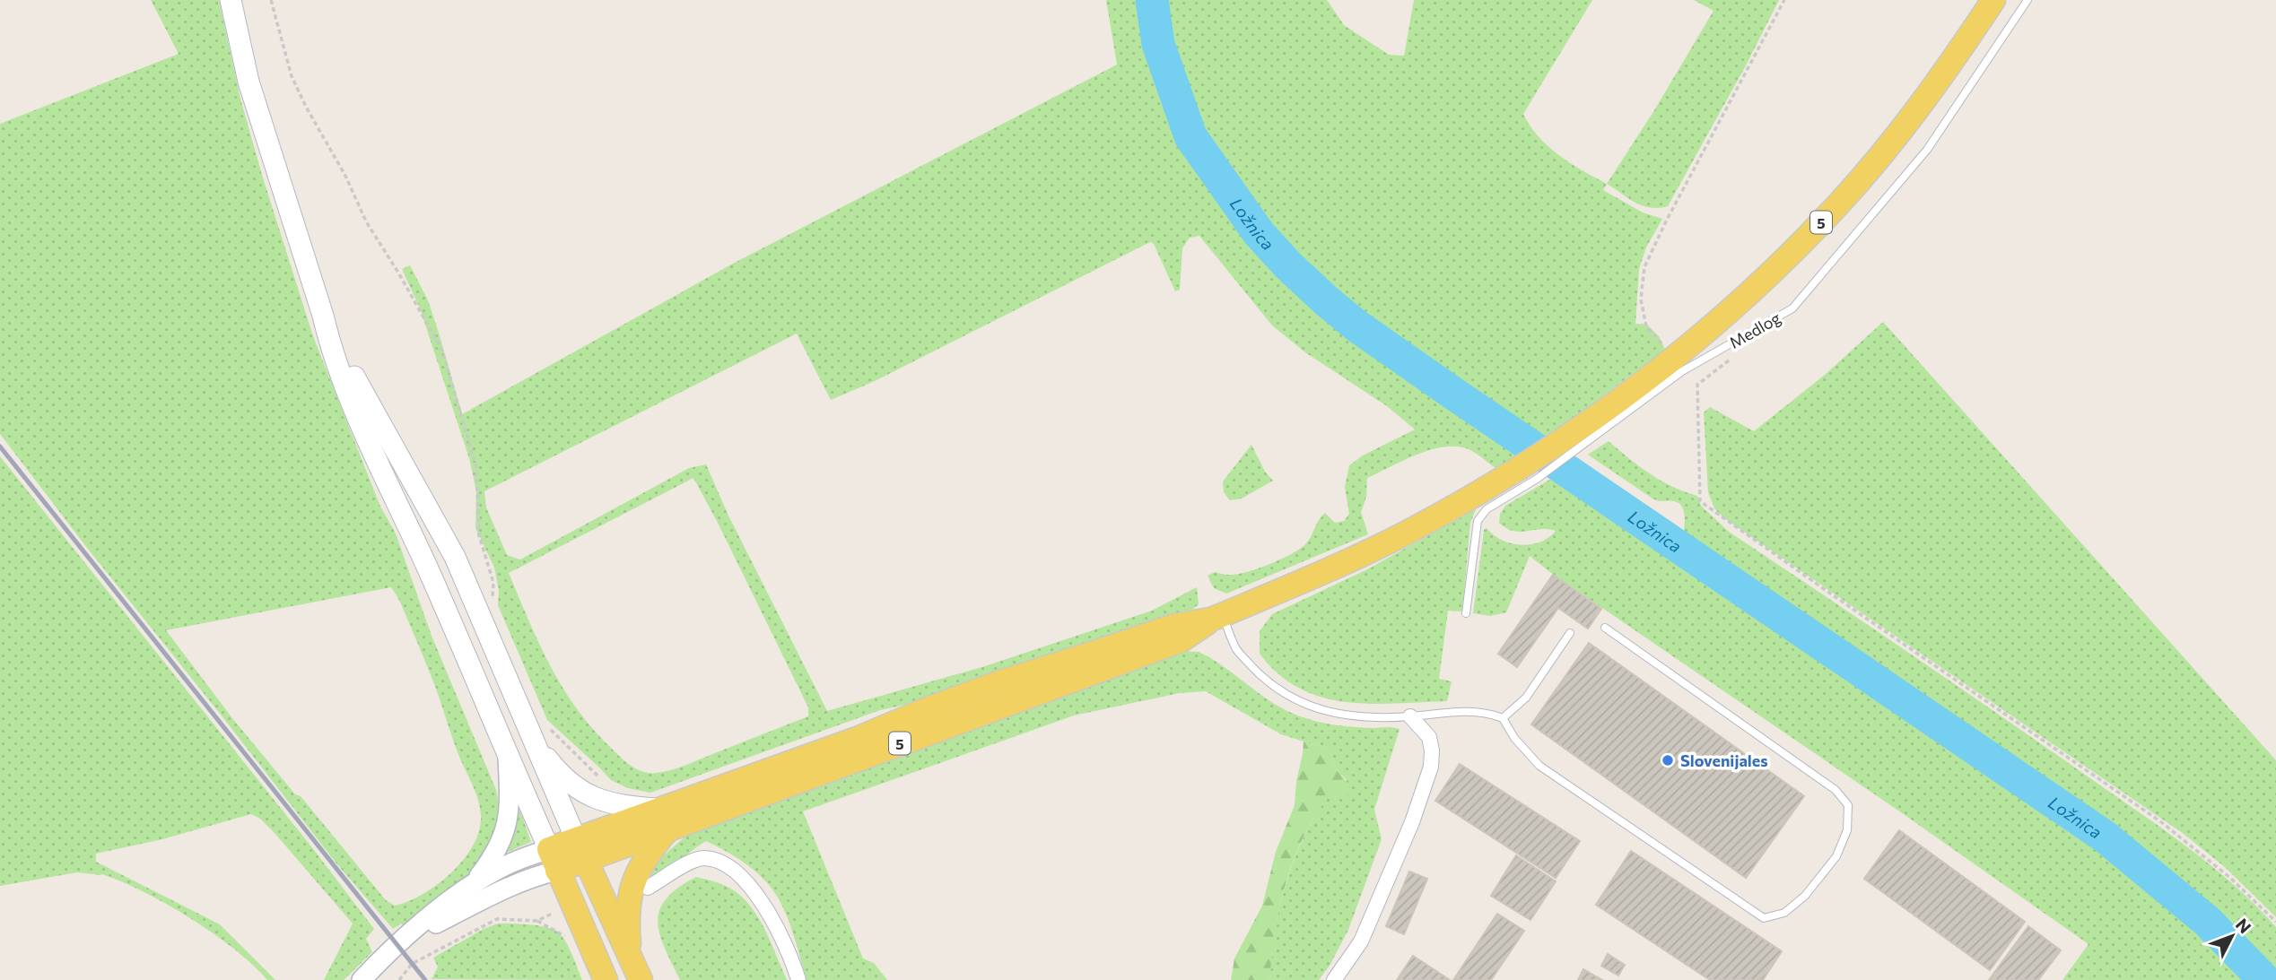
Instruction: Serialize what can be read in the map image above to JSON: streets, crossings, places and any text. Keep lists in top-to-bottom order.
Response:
{
  "streets": {
    "main road": ["5"],
    "lane": ["Medlog"]
  },
  "water": ["Ložnica"],
  "places": ["Slovenijales"],
  "north": "top right"
}
